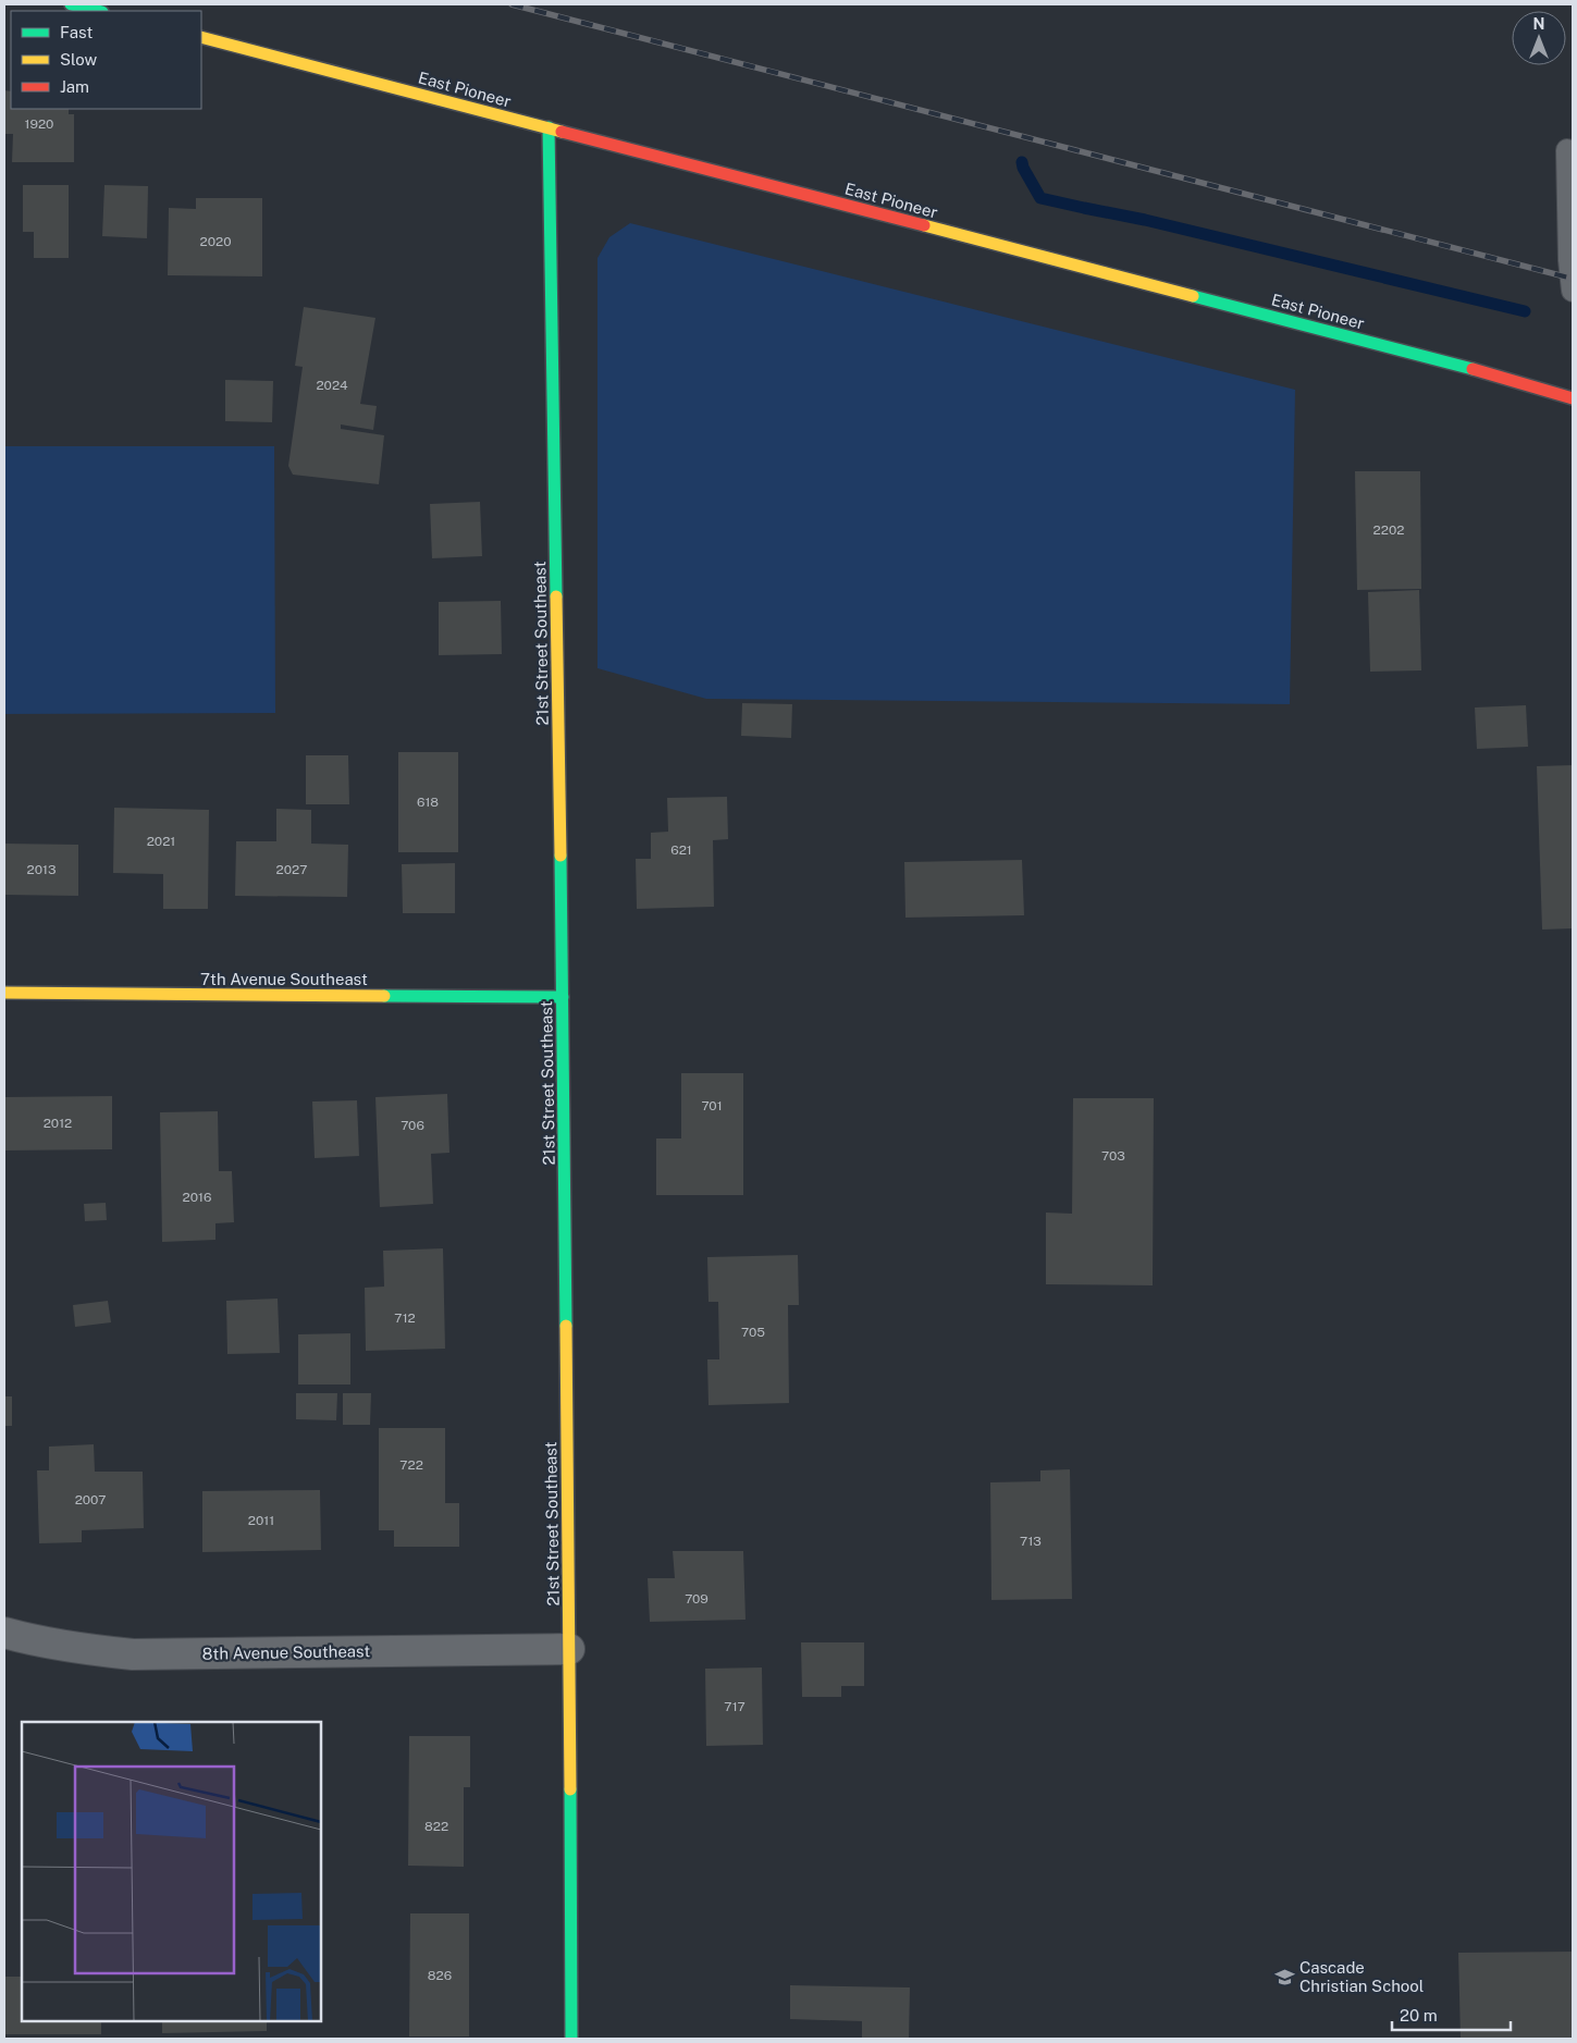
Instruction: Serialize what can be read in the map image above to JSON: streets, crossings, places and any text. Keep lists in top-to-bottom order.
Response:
{
  "streets": {
    "street": [
      "East Pioneer",
      "21st Street Southeast",
      "7th Avenue Southeast",
      "8th Avenue Southeast"
    ]
  },
  "crossings": [
    ["East Pioneer", "21st Street Southeast"],
    ["21st Street Southeast", "7th Avenue Southeast"],
    ["21st Street Southeast", "8th Avenue Southeast"]
  ],
  "places": {
    "school or university": ["Cascade Christian School"]
  },
  "house_numbers": [
    "1920",
    "2020",
    "2024",
    "2202",
    "618",
    "2021",
    "621",
    "2013",
    "2027",
    "701",
    "2012",
    "706",
    "703",
    "2016",
    "712",
    "705",
    "722",
    "2007",
    "2011",
    "713",
    "709",
    "717",
    "822",
    "826"
  ],
  "legend": ["Fast", "Slow", "Jam"],
  "scale_bar": "20 m",
  "north": "top"
}
